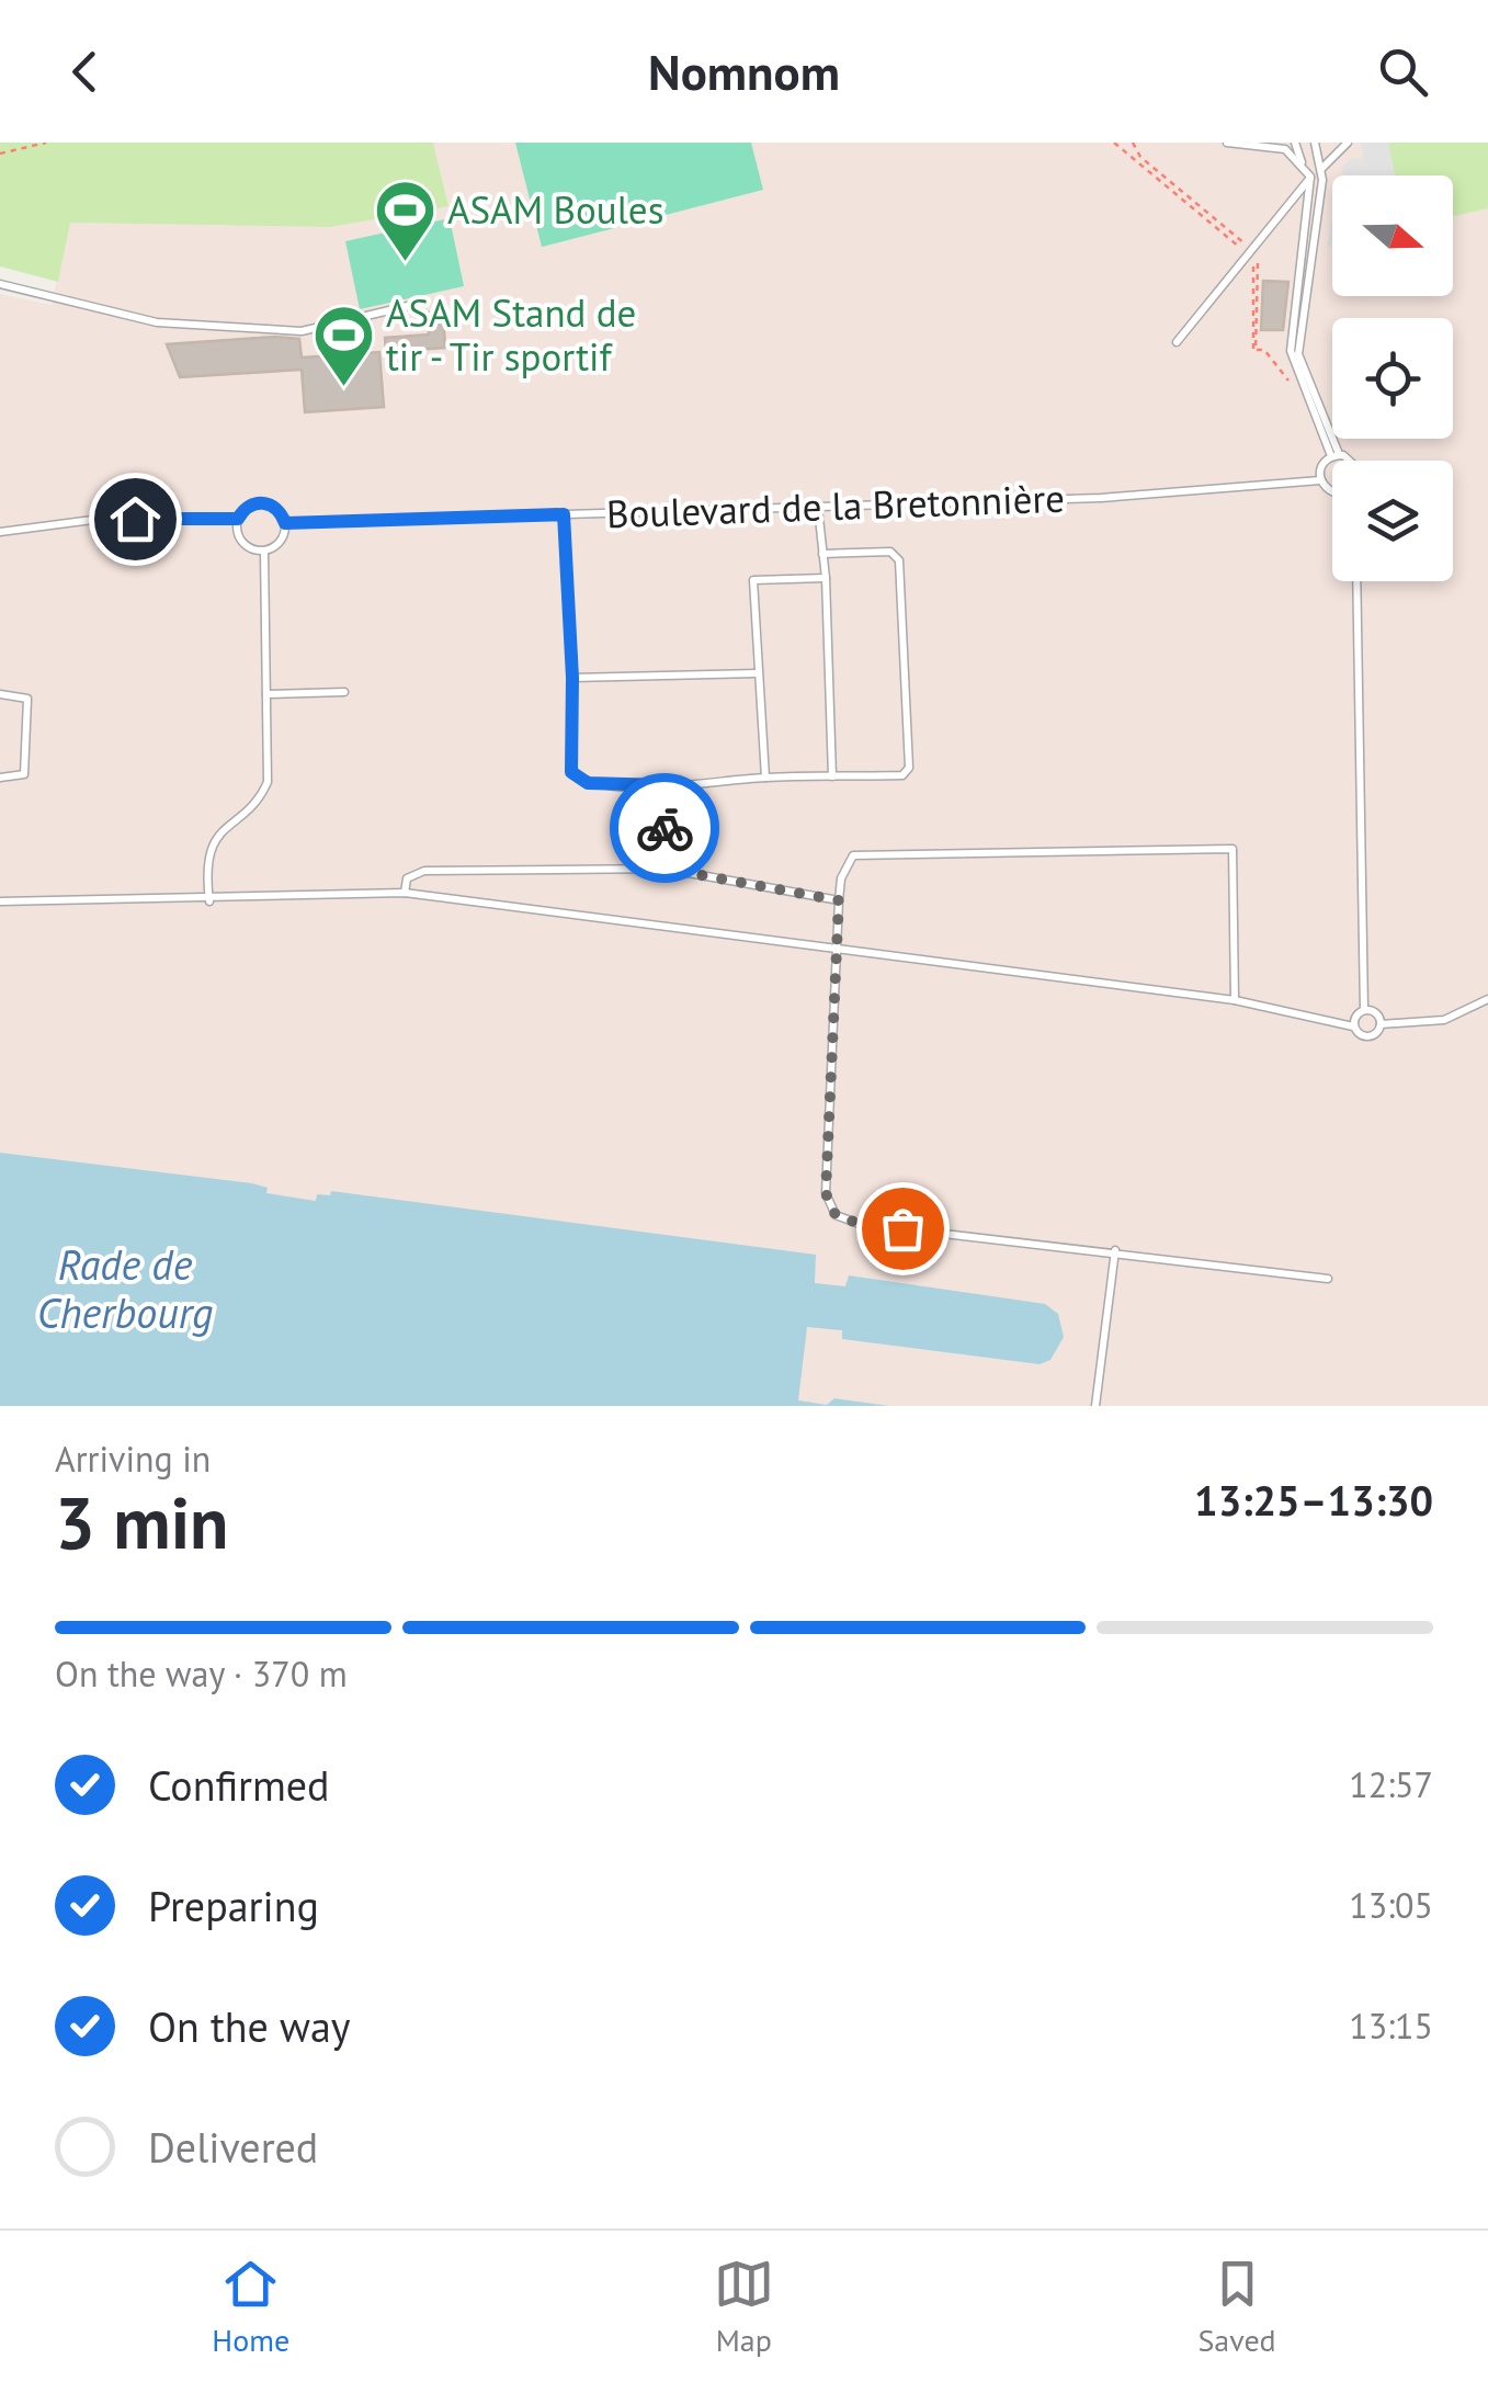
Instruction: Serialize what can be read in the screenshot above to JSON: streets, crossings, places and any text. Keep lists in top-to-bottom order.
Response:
{
  "streets": {
    "lane": ["Boulevard de la Bretonnière"]
  },
  "water": ["Rade de Cherbourg"],
  "places": {
    "sports": ["ASAM Boules", "ASAM Stand de tir - Tir sportif"]
  },
  "north": "right",
  "page": {
    "header": "Nomnom",
    "heading": ["3 min", "Arriving in", "13:25–13:30"],
    "bar": "On the way · 370 m",
    "list": [
      ["Confirmed", "12:57"],
      ["Preparing", "13:05"],
      ["On the way", "13:15"],
      "Delivered"
    ],
    "tabs": ["Home", "Map", "Saved"]
  }
}
